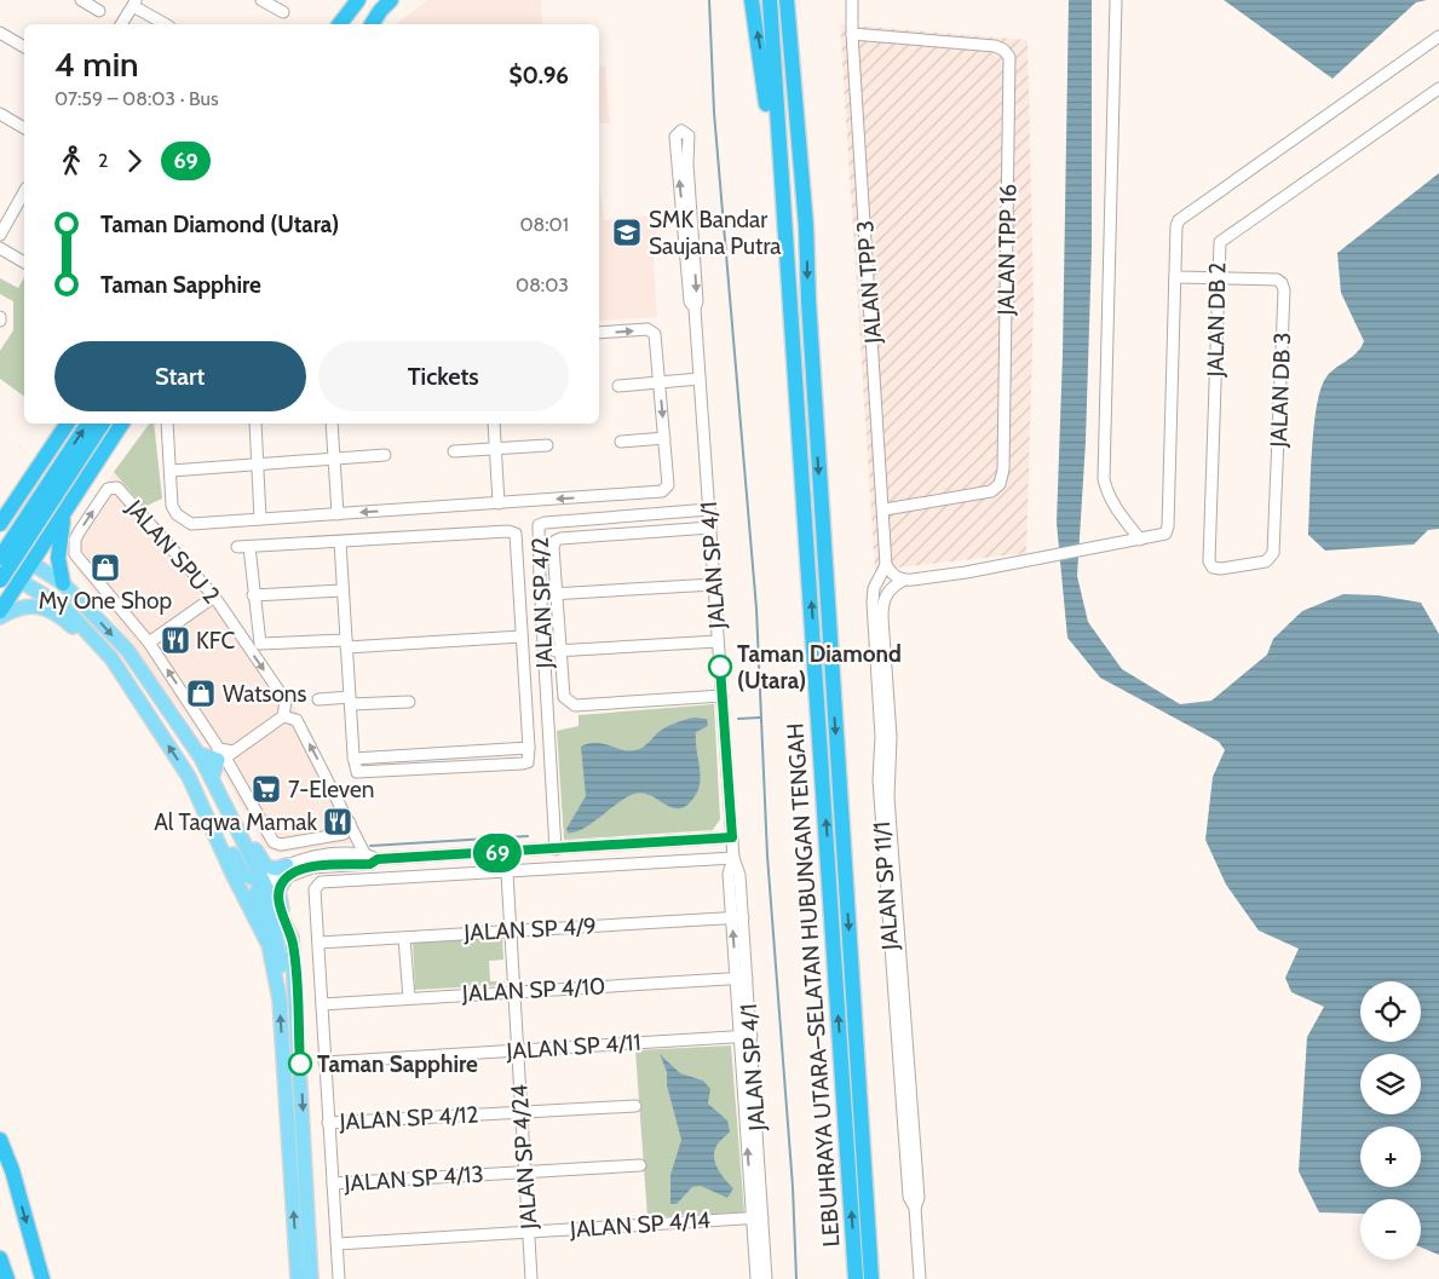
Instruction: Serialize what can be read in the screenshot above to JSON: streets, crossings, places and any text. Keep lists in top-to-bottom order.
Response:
{
  "streets": {
    "highway": ["LEBUHRAYA UTARA–SELATAN HUBUNGAN TENGAH"],
    "street": [
      "JALAN TPP 16",
      "JALAN TPP 3",
      "JALAN DB 2",
      "JALAN DB 3",
      "JALAN SPU 2",
      "JALAN SP 4/1",
      "JALAN SP 4/2",
      "JALAN SP 11/1",
      "JALAN SP 4/9",
      "JALAN SP 4/10",
      "JALAN SP 4/11",
      "JALAN SP 4/12",
      "JALAN SP 4/24",
      "JALAN SP 4/13",
      "JALAN SP 4/14"
    ]
  },
  "crossings": [
    ["JALAN TPP 16", "JALAN TPP 3"],
    ["JALAN TPP 3", "JALAN SP 11/1"],
    ["JALAN DB 2", "JALAN DB 3"],
    ["JALAN SP 4/1", "JALAN SP 4/2"],
    ["JALAN SP 4/1", "JALAN SP 4/9"],
    ["JALAN SP 4/1", "JALAN SP 4/10"],
    ["JALAN SP 4/1", "JALAN SP 4/11"],
    ["JALAN SP 4/1", "JALAN SP 4/14"],
    ["JALAN SP 4/9", "JALAN SP 4/24"],
    ["JALAN SP 4/10", "JALAN SP 4/24"],
    ["JALAN SP 4/11", "JALAN SP 4/24"],
    ["JALAN SP 4/12", "JALAN SP 4/24"],
    ["JALAN SP 4/24", "JALAN SP 4/13"],
    ["JALAN SP 4/24", "JALAN SP 4/14"]
  ],
  "places": {
    "school or university": ["SMK Bandar Saujana Putra"],
    "shop": ["My One Shop", "Watsons"],
    "restaurant": ["KFC", "Al Taqwa Mamak"],
    "other": ["Taman Diamond (Utara)", "Taman Sapphire"],
    "supermarket": ["7-Eleven"]
  },
  "lines": ["bus line 69"],
  "page": {
    "on_map": "69",
    "heading": ["4 min", "07:59 – 08:03 · Bus", "$0.96"],
    "legs": ["2", "69"],
    "list": [
      {
        "name": "Taman Diamond (Utara)",
        "value": "08:01"
      },
      {
        "name": "Taman Sapphire",
        "value": "08:03"
      }
    ],
    "buttons": ["Start", "Tickets"],
    "map_buttons": ["+", "−"]
  }
}
